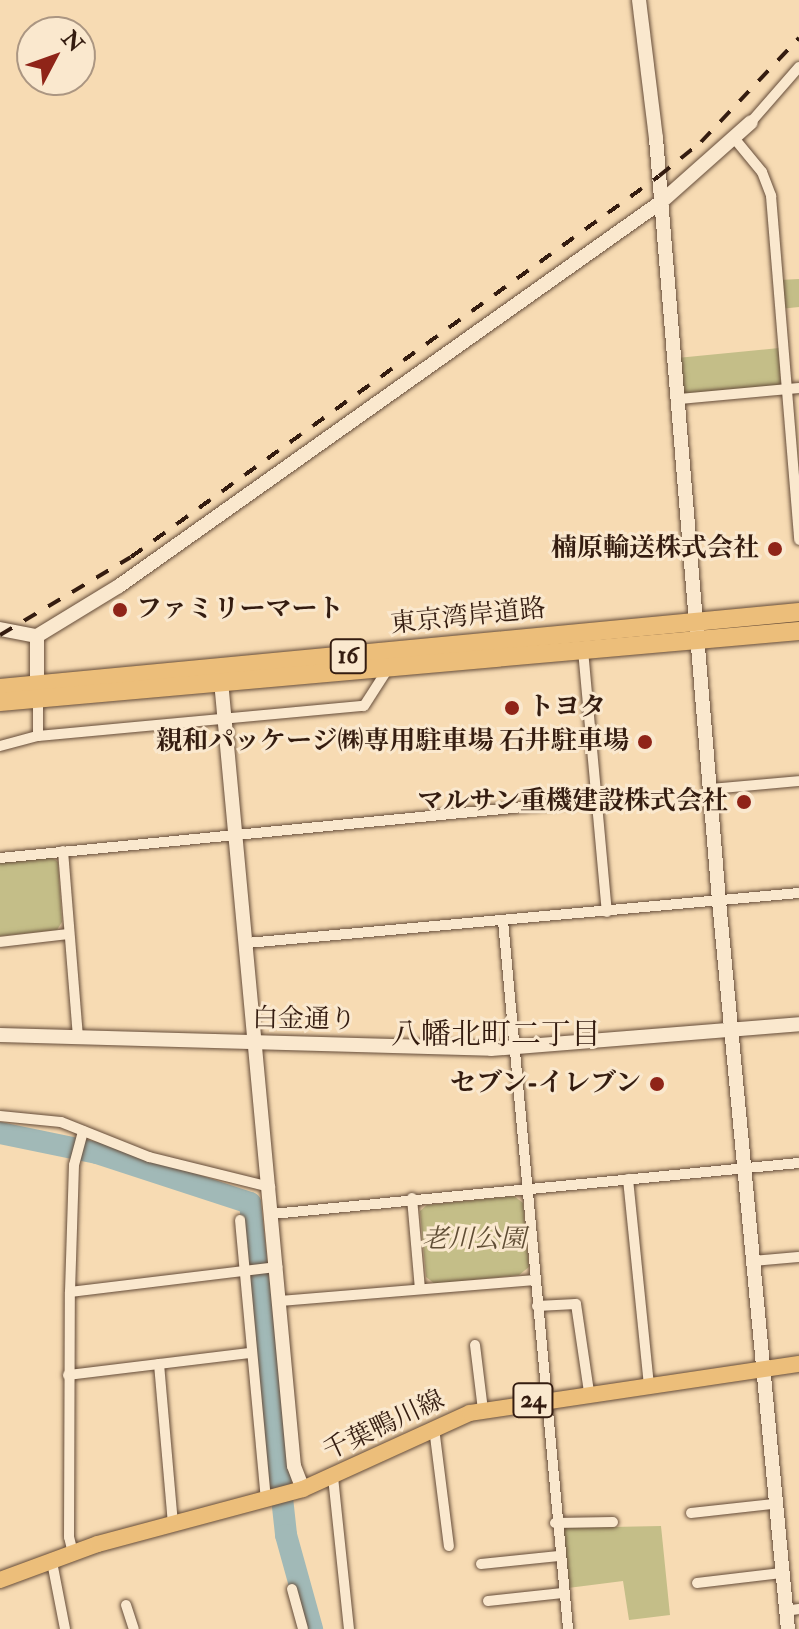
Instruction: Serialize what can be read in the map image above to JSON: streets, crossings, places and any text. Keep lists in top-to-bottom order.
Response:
{
  "streets": {
    "highway": ["東京湾岸道路", "16"],
    "main road": ["24", "千葉鴨川線"],
    "street": ["白金通り"]
  },
  "districts": ["八幡北町二丁目"],
  "parks": ["老川公園"],
  "places": [
    "楠原輸送株式会社",
    "ファミリーマート",
    "トヨタ",
    "親和パッケージ㈱専用駐車場 石井駐車場",
    "マルサン重機建設株式会社",
    "セブン-イレブン"
  ],
  "north": "top right"
}
